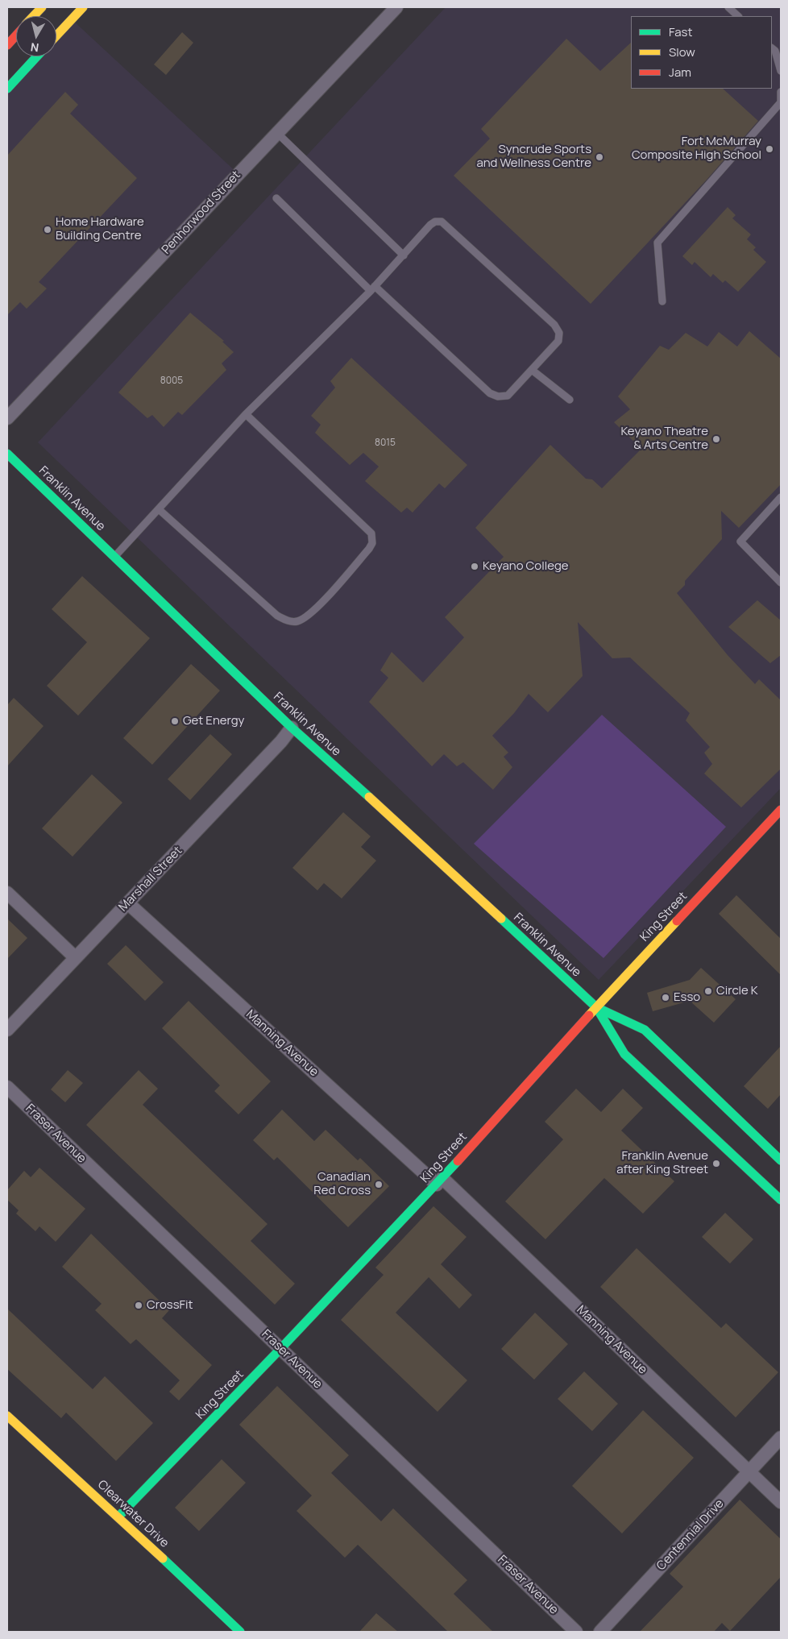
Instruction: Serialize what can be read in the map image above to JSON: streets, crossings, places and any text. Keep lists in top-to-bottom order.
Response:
{
  "streets": {
    "main road": ["Franklin Avenue", "King Street", "Clearwater Drive"],
    "street": [
      "Penhorwood Street",
      "Marshall Street",
      "Manning Avenue",
      "Fraser Avenue",
      "Centennial Drive"
    ]
  },
  "crossings": [
    ["Franklin Avenue", "Marshall Street"],
    ["Franklin Avenue", "King Street"],
    ["Marshall Street", "Manning Avenue"],
    ["King Street", "Manning Avenue"],
    ["King Street", "Fraser Avenue"],
    ["King Street", "Clearwater Drive"],
    ["Manning Avenue", "Centennial Drive"]
  ],
  "places": [
    "Fort McMurray Composite High School",
    "Syncrude Sports and Wellness Centre",
    "Home Hardware Building Centre",
    "Keyano Theatre & Arts Centre",
    "Keyano College",
    "Get Energy",
    "Circle K",
    "Esso",
    "Franklin Avenue after King Street",
    "Canadian Red Cross",
    "CrossFit"
  ],
  "house_numbers": ["8005", "8015"],
  "legend": ["Fast", "Slow", "Jam"],
  "north": "bottom"
}
